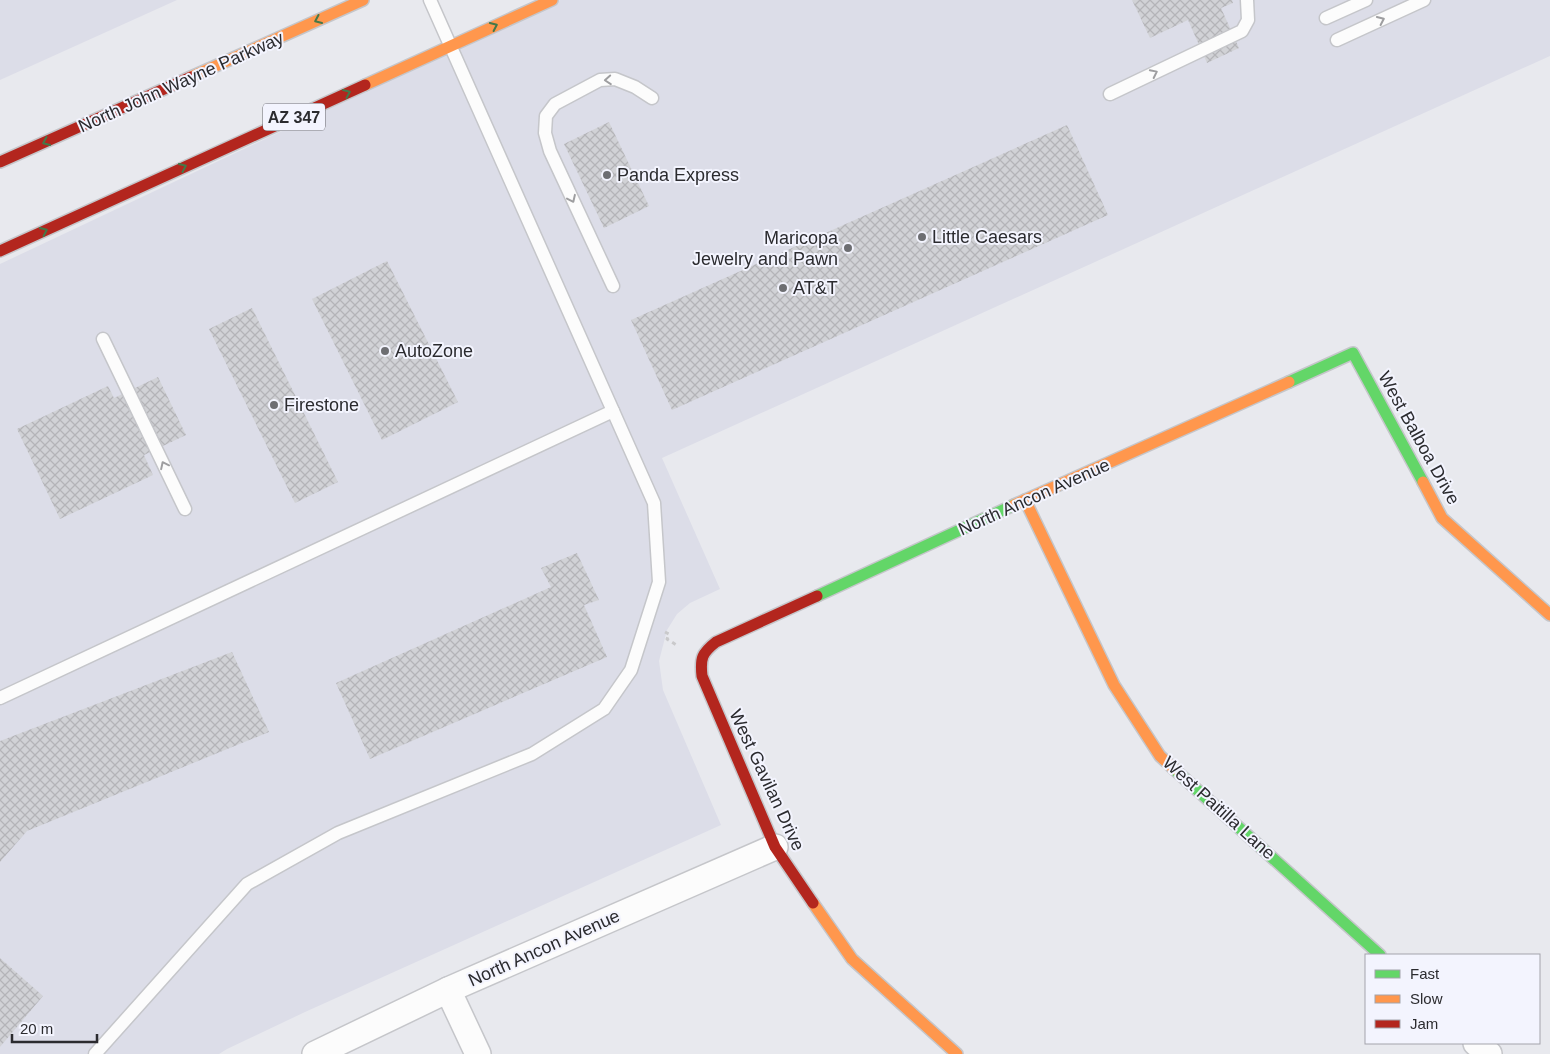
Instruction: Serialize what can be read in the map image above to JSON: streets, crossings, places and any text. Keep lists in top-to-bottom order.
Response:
{
  "streets": {
    "main road": [
      "North John Wayne Parkway",
      "AZ 347",
      "West Balboa Drive",
      "North Ancon Avenue",
      "West Gavilan Drive",
      "West Paitilla Lane"
    ]
  },
  "crossings": [
    ["West Balboa Drive", "North Ancon Avenue"],
    ["North Ancon Avenue", "West Gavilan Drive"],
    ["North Ancon Avenue", "West Paitilla Lane"]
  ],
  "places": [
    "Panda Express",
    "Little Caesars",
    "Maricopa Jewelry and Pawn",
    "AT&T",
    "AutoZone",
    "Firestone"
  ],
  "legend": ["Fast", "Slow", "Jam"],
  "scale_bar": "20 m"
}
